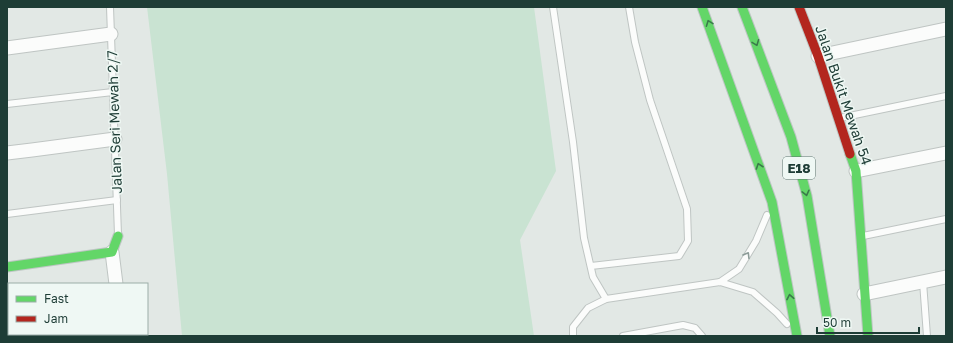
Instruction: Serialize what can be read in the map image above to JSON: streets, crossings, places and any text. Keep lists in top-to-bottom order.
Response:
{
  "streets": {
    "main road": ["Jalan Bukit Mewah 54", "E18"],
    "lane": ["Jalan Seri Mewah 2/7"]
  },
  "legend": ["Fast", "Jam"],
  "scale_bar": "50 m"
}
